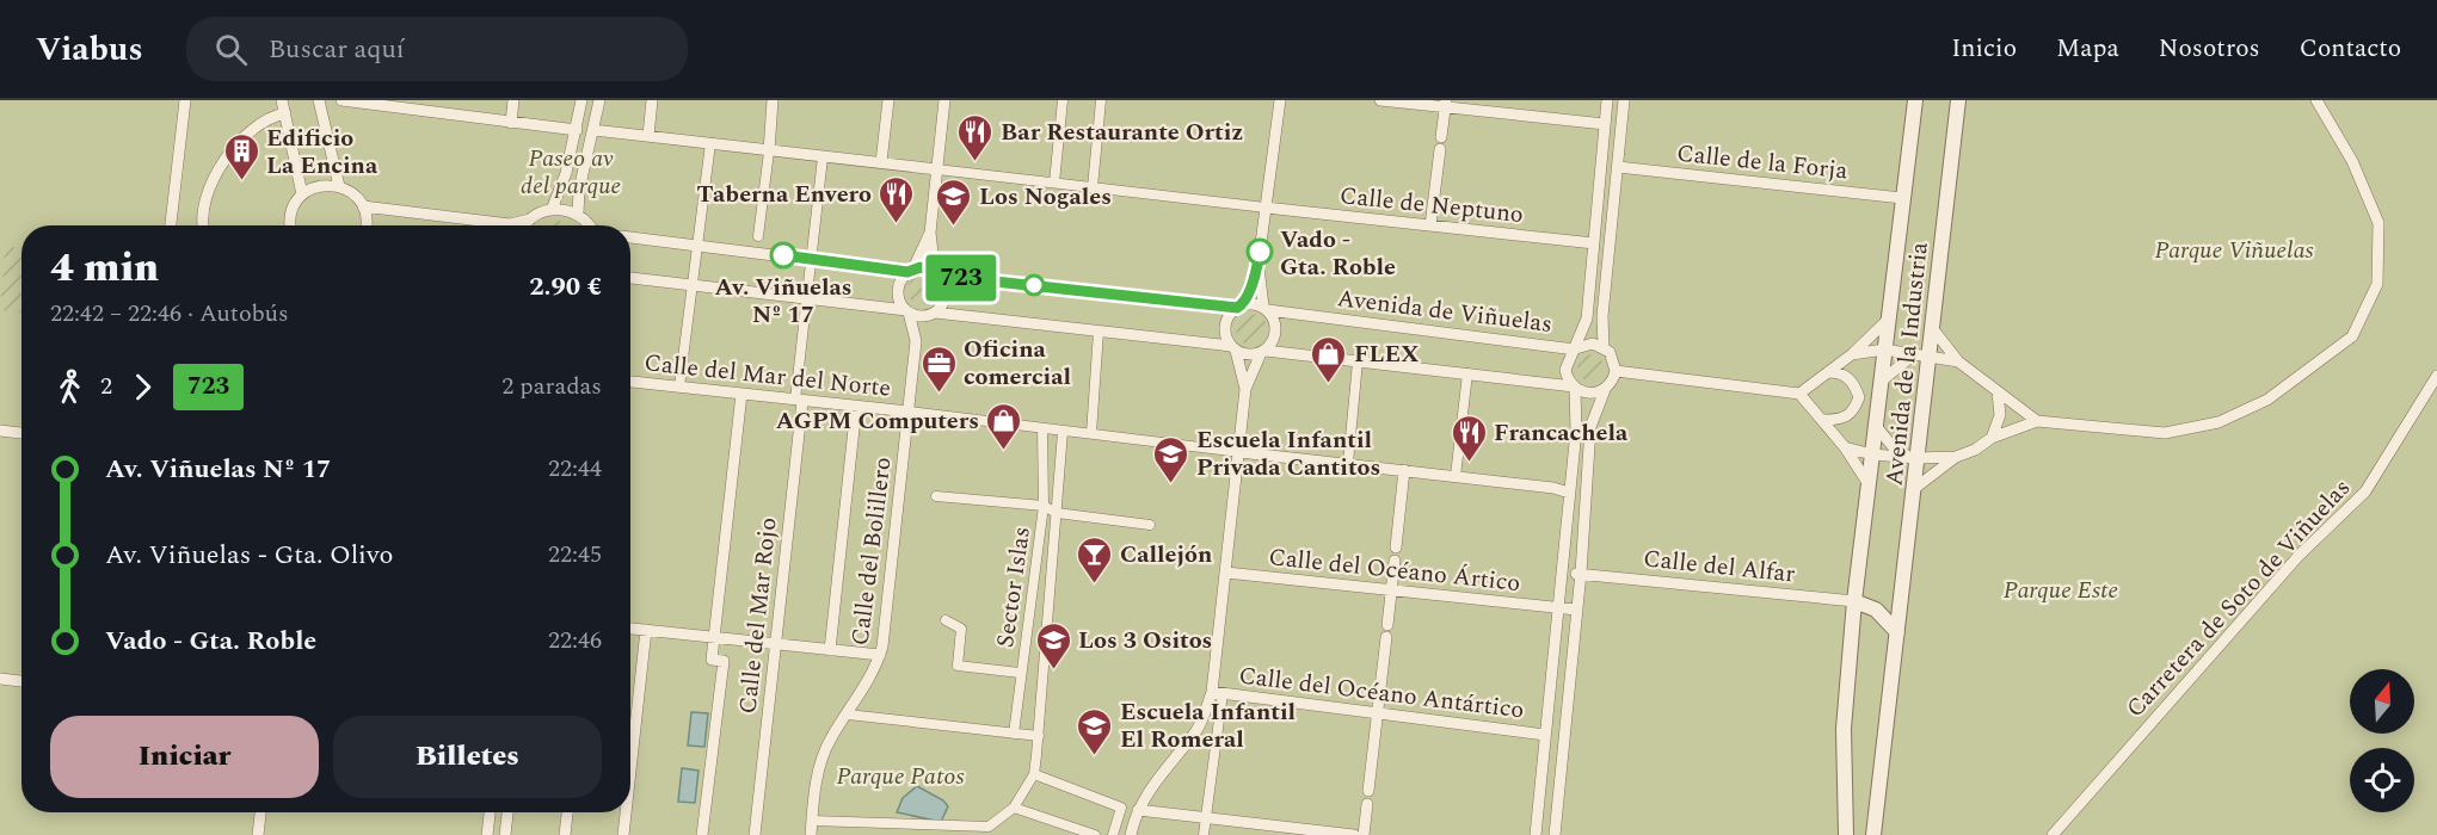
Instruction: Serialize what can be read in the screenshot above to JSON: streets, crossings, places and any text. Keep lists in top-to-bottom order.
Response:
{
  "streets": {
    "street": [
      "Calle de la Forja",
      "Calle de Neptuno",
      "Avenida de Viñuelas",
      "Avenida de la Industria",
      "Calle del Mar del Norte",
      "Calle del Bolillero",
      "Calle del Alfar",
      "Calle del Océano Ártico",
      "Sector Islas",
      "Carretera de Soto de Viñuelas",
      "Calle del Mar Rojo",
      "Calle del Océano Antártico"
    ]
  },
  "crossings": [
    ["Calle de la Forja", "Avenida de la Industria"],
    ["Avenida de la Industria", "Calle del Alfar"],
    ["Calle del Mar del Norte", "Calle del Bolillero"],
    ["Calle del Mar del Norte", "Calle del Mar Rojo"],
    ["Calle del Bolillero", "Sector Islas"]
  ],
  "parks": [
    "Paseo av del parque",
    "Parque Viñuelas",
    "Parque Este",
    "Parque Patos"
  ],
  "places": {
    "restaurant": ["Bar Restaurante Ortiz", "Taberna Envero", "Francachela"],
    "building": ["Edificio La Encina"],
    "school or university": [
      "Los Nogales",
      "Escuela Infantil Privada Cantitos",
      "Los 3 Ositos",
      "Escuela Infantil El Romeral"
    ],
    "other": ["Vado - Gta. Roble", "Av. Viñuelas Nº 17"],
    "shop": ["FLEX", "AGPM Computers"],
    "office": ["Oficina comercial"],
    "bar": ["Callejón"]
  },
  "lines": ["bus line 723"],
  "north": "top",
  "page": {
    "header": "Viabus",
    "search": "Buscar aquí",
    "nav": [
      "Inicio",
      "Mapa",
      "Nosotros",
      "Contacto"
    ],
    "on_map": "723",
    "heading": ["4 min", "22:42 – 22:46 · Autobús", "2.90 €"],
    "legs": ["2", "723", "2 paradas"],
    "list": [
      {
        "name": "Av. Viñuelas Nº 17",
        "value": "22:44"
      },
      {
        "name": "Av. Viñuelas - Gta. Olivo",
        "value": "22:45"
      },
      {
        "name": "Vado - Gta. Roble",
        "value": "22:46"
      }
    ],
    "buttons": ["Iniciar", "Billetes"]
  }
}
